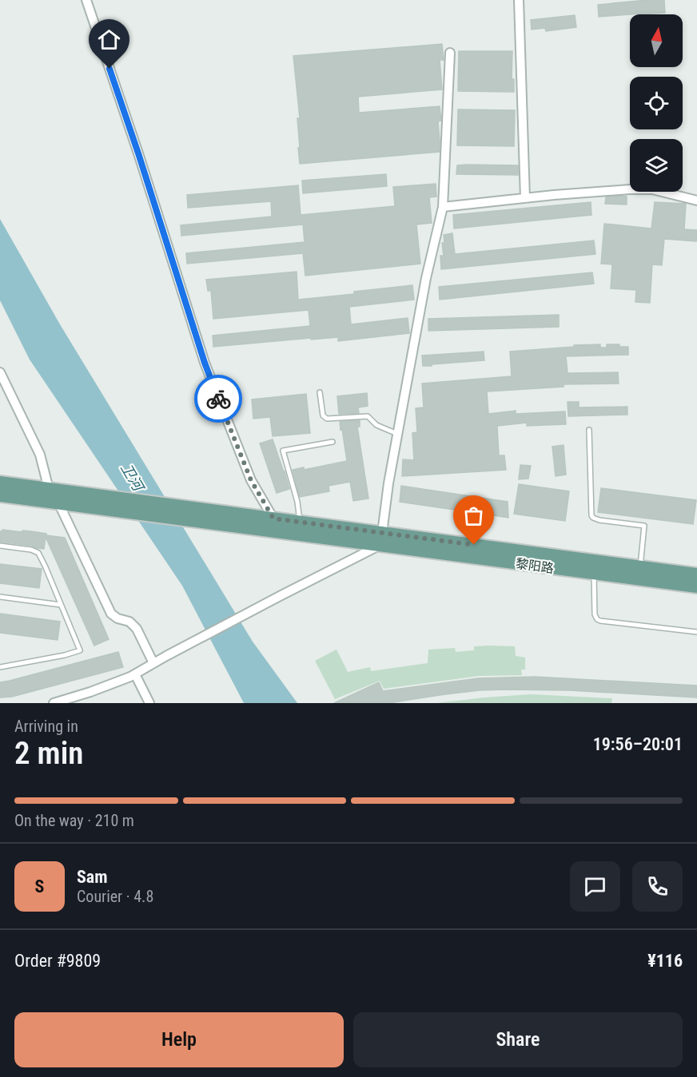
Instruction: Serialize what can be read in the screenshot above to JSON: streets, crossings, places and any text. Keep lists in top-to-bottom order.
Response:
{
  "streets": {
    "main road": ["黎阳路"]
  },
  "water": ["卫河"],
  "north": "top",
  "page": {
    "heading": ["2 min", "Arriving in", "19:56–20:01"],
    "panel": [
      "Sam",
      "Courier · 4.8",
      "Order #9809",
      "¥116"
    ],
    "bar": "On the way · 210 m",
    "round": "S",
    "buttons": ["Help", "Share"]
  }
}
